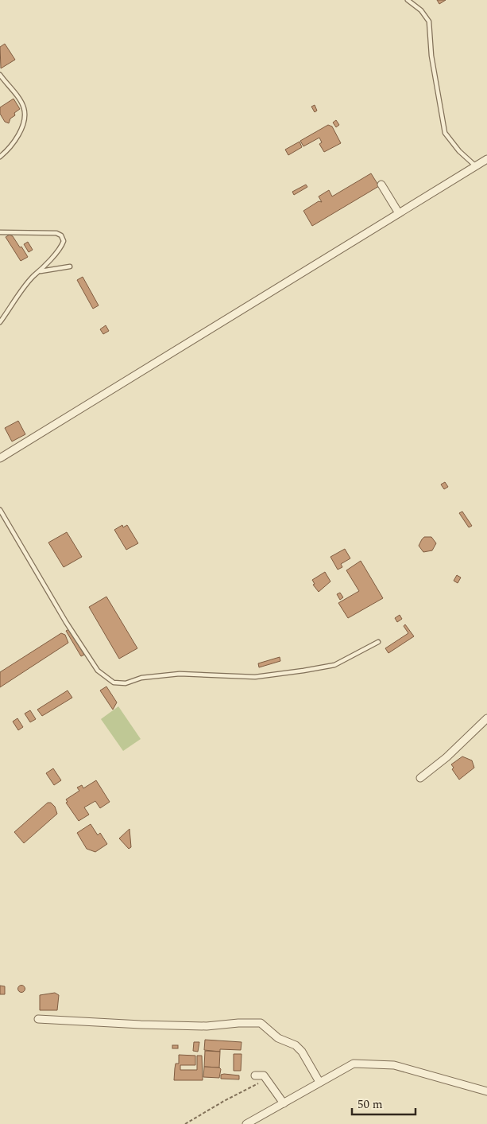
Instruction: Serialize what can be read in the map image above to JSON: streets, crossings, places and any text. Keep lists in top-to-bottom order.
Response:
{
  "scale_bar": "50 m"
}
